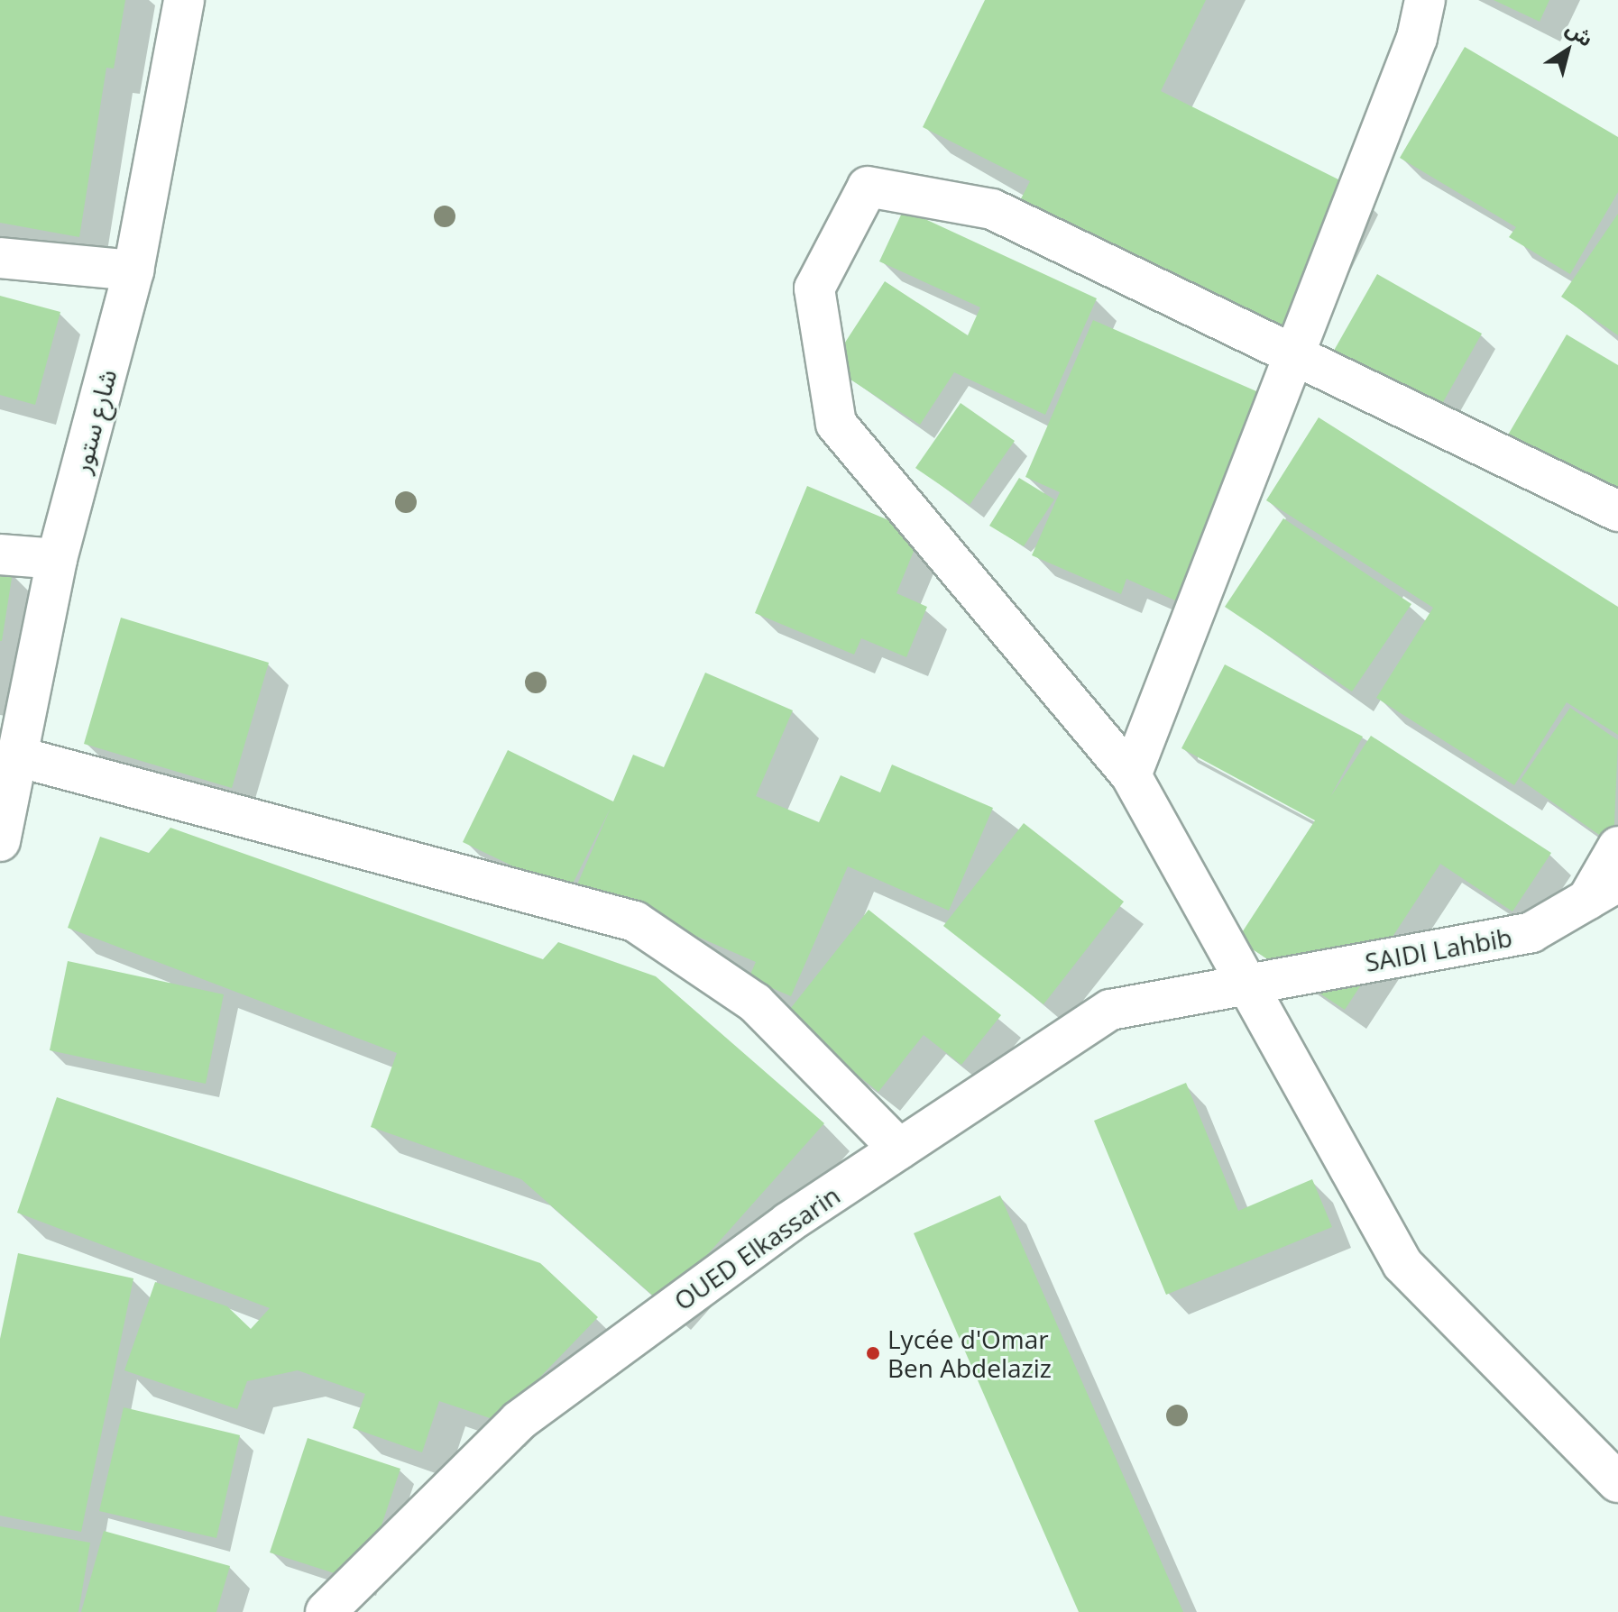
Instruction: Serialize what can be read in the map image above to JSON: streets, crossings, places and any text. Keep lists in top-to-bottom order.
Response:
{
  "streets": {
    "street": ["شارع ستور", "SAIDI Lahbib", "OUED Elkassarin"]
  },
  "crossings": [
    ["SAIDI Lahbib", "OUED Elkassarin"]
  ],
  "places": ["Lycée d'Omar Ben Abdelaziz"],
  "north": "top right"
}
